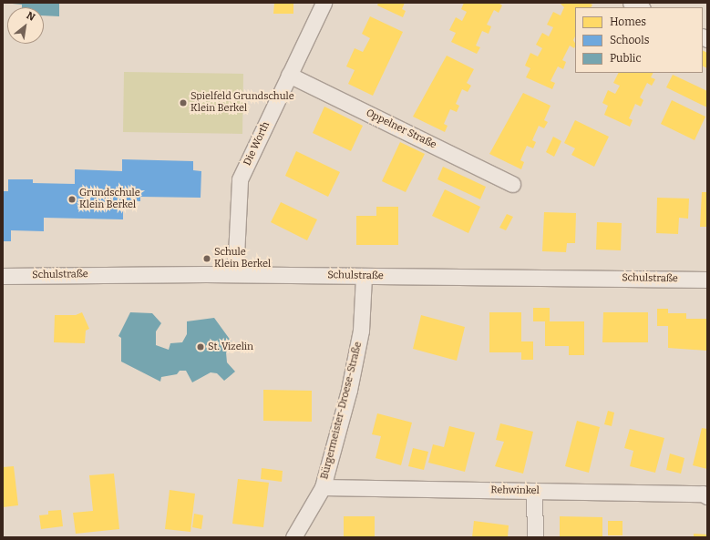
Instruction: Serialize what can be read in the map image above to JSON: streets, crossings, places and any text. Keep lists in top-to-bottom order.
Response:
{
  "streets": {
    "street": [
      "Oppelner Straße",
      "Die Worth",
      "Schulstraße",
      "Bürgermeister-Droese-Straße",
      "Rehwinkel"
    ]
  },
  "crossings": [
    ["Oppelner Straße", "Die Worth"],
    ["Die Worth", "Schulstraße"],
    ["Schulstraße", "Bürgermeister-Droese-Straße"],
    ["Bürgermeister-Droese-Straße", "Rehwinkel"]
  ],
  "places": [
    "Spielfeld Grundschule Klein Berkel",
    "Grundschule Klein Berkel",
    "Schule Klein Berkel",
    "St. Vizelin"
  ],
  "legend": ["Homes", "Schools", "Public"],
  "north": "top right"
}
